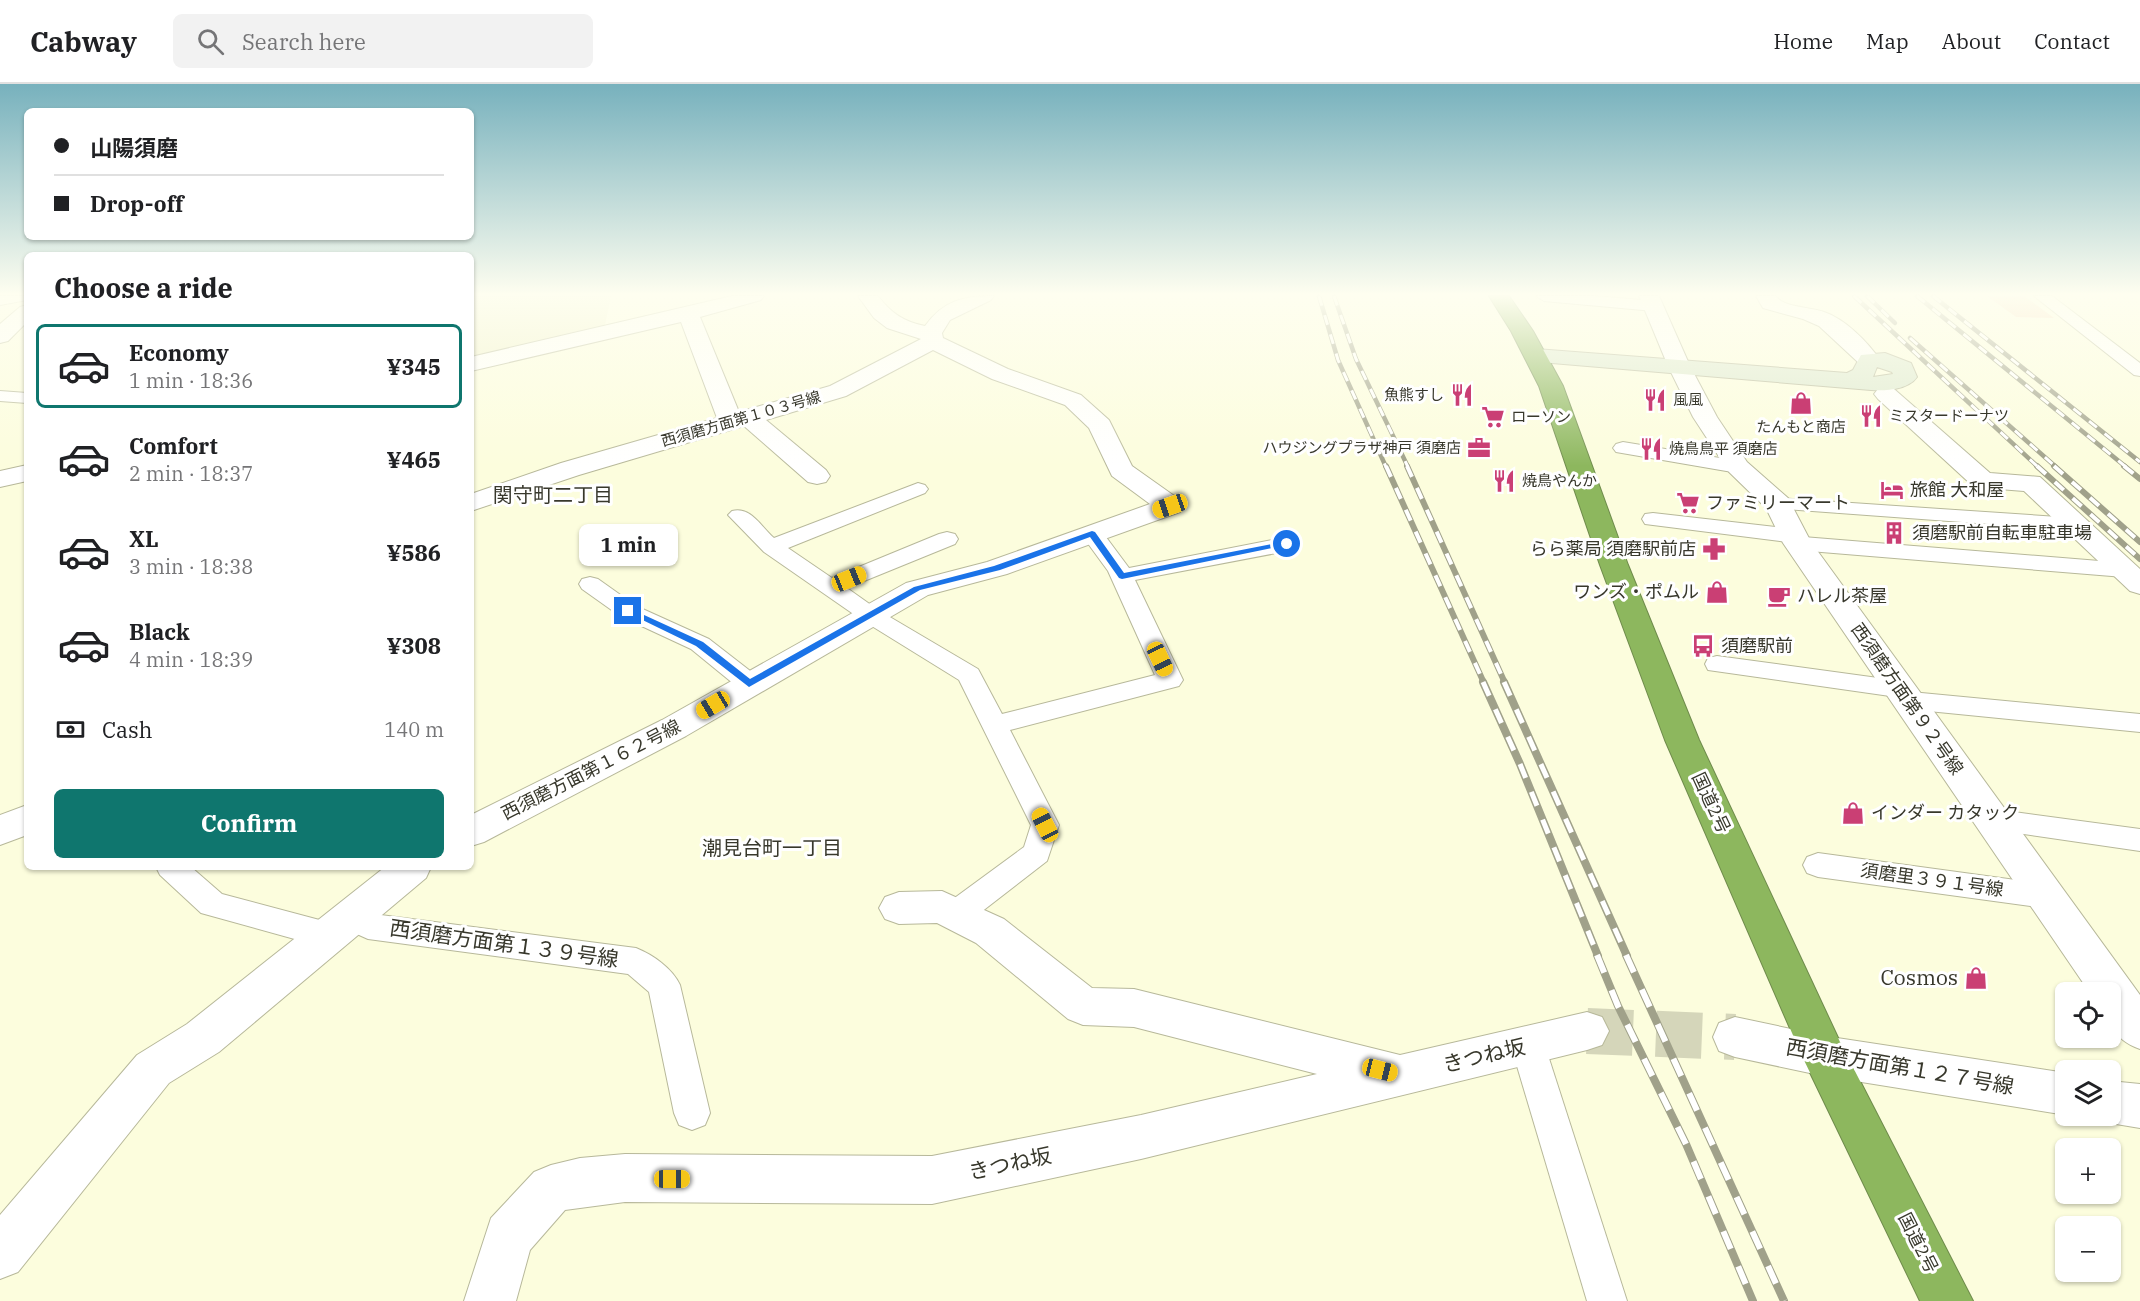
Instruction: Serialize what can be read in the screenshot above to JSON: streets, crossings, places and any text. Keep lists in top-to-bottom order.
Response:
{
  "streets": {
    "highway": ["国道2号"],
    "street": [
      "西須磨方面第１０３号線",
      "西須磨方面第９２号線",
      "西須磨方面第１６２号線",
      "きつね坂",
      "西須磨方面第１２７号線"
    ],
    "lane": ["須磨里３９１号線", "西須磨方面第１３９号線"]
  },
  "crossings": [
    ["西須磨方面第９２号線", "須磨里３９１号線"],
    ["国道2号", "西須磨方面第１２７号線"]
  ],
  "districts": ["関守町二丁目", "潮見台町一丁目"],
  "places": {
    "restaurant": [
      "魚熊すし",
      "風風",
      "ミスタードーナツ",
      "焼鳥鳥平 須磨店",
      "焼鳥やんか"
    ],
    "shop": [
      "たんもと商店",
      "ワンズ・ポムル",
      "インダー カタック",
      "Cosmos"
    ],
    "supermarket": ["ローソン", "ファミリーマート"],
    "office": ["ハウジングプラザ神戸 須磨店"],
    "hotel": ["旅館 大和屋"],
    "building": ["須磨駅前自転車駐車場"],
    "pharmacy": ["らら薬局 須磨駅前店"],
    "cafe": ["ハレル茶屋"],
    "bus stop": ["須磨駅前"]
  },
  "page": {
    "header": "Cabway",
    "search": "Search here",
    "nav": [
      "Home",
      "Map",
      "About",
      "Contact"
    ],
    "banner": ["山陽須磨", "Drop-off"],
    "heading": "Choose a ride",
    "list": [
      {
        "name": "Economy",
        "note": "1 min · 18:36",
        "value": "¥345"
      },
      {
        "name": "Comfort",
        "note": "2 min · 18:37",
        "value": "¥465"
      },
      {
        "name": "XL",
        "note": "3 min · 18:38",
        "value": "¥586"
      },
      {
        "name": "Black",
        "note": "4 min · 18:39",
        "value": "¥308"
      }
    ],
    "bubble": "1 min",
    "pay": ["Cash", "140 m"],
    "buttons": "Confirm",
    "map_buttons": ["+", "−"]
  }
}
